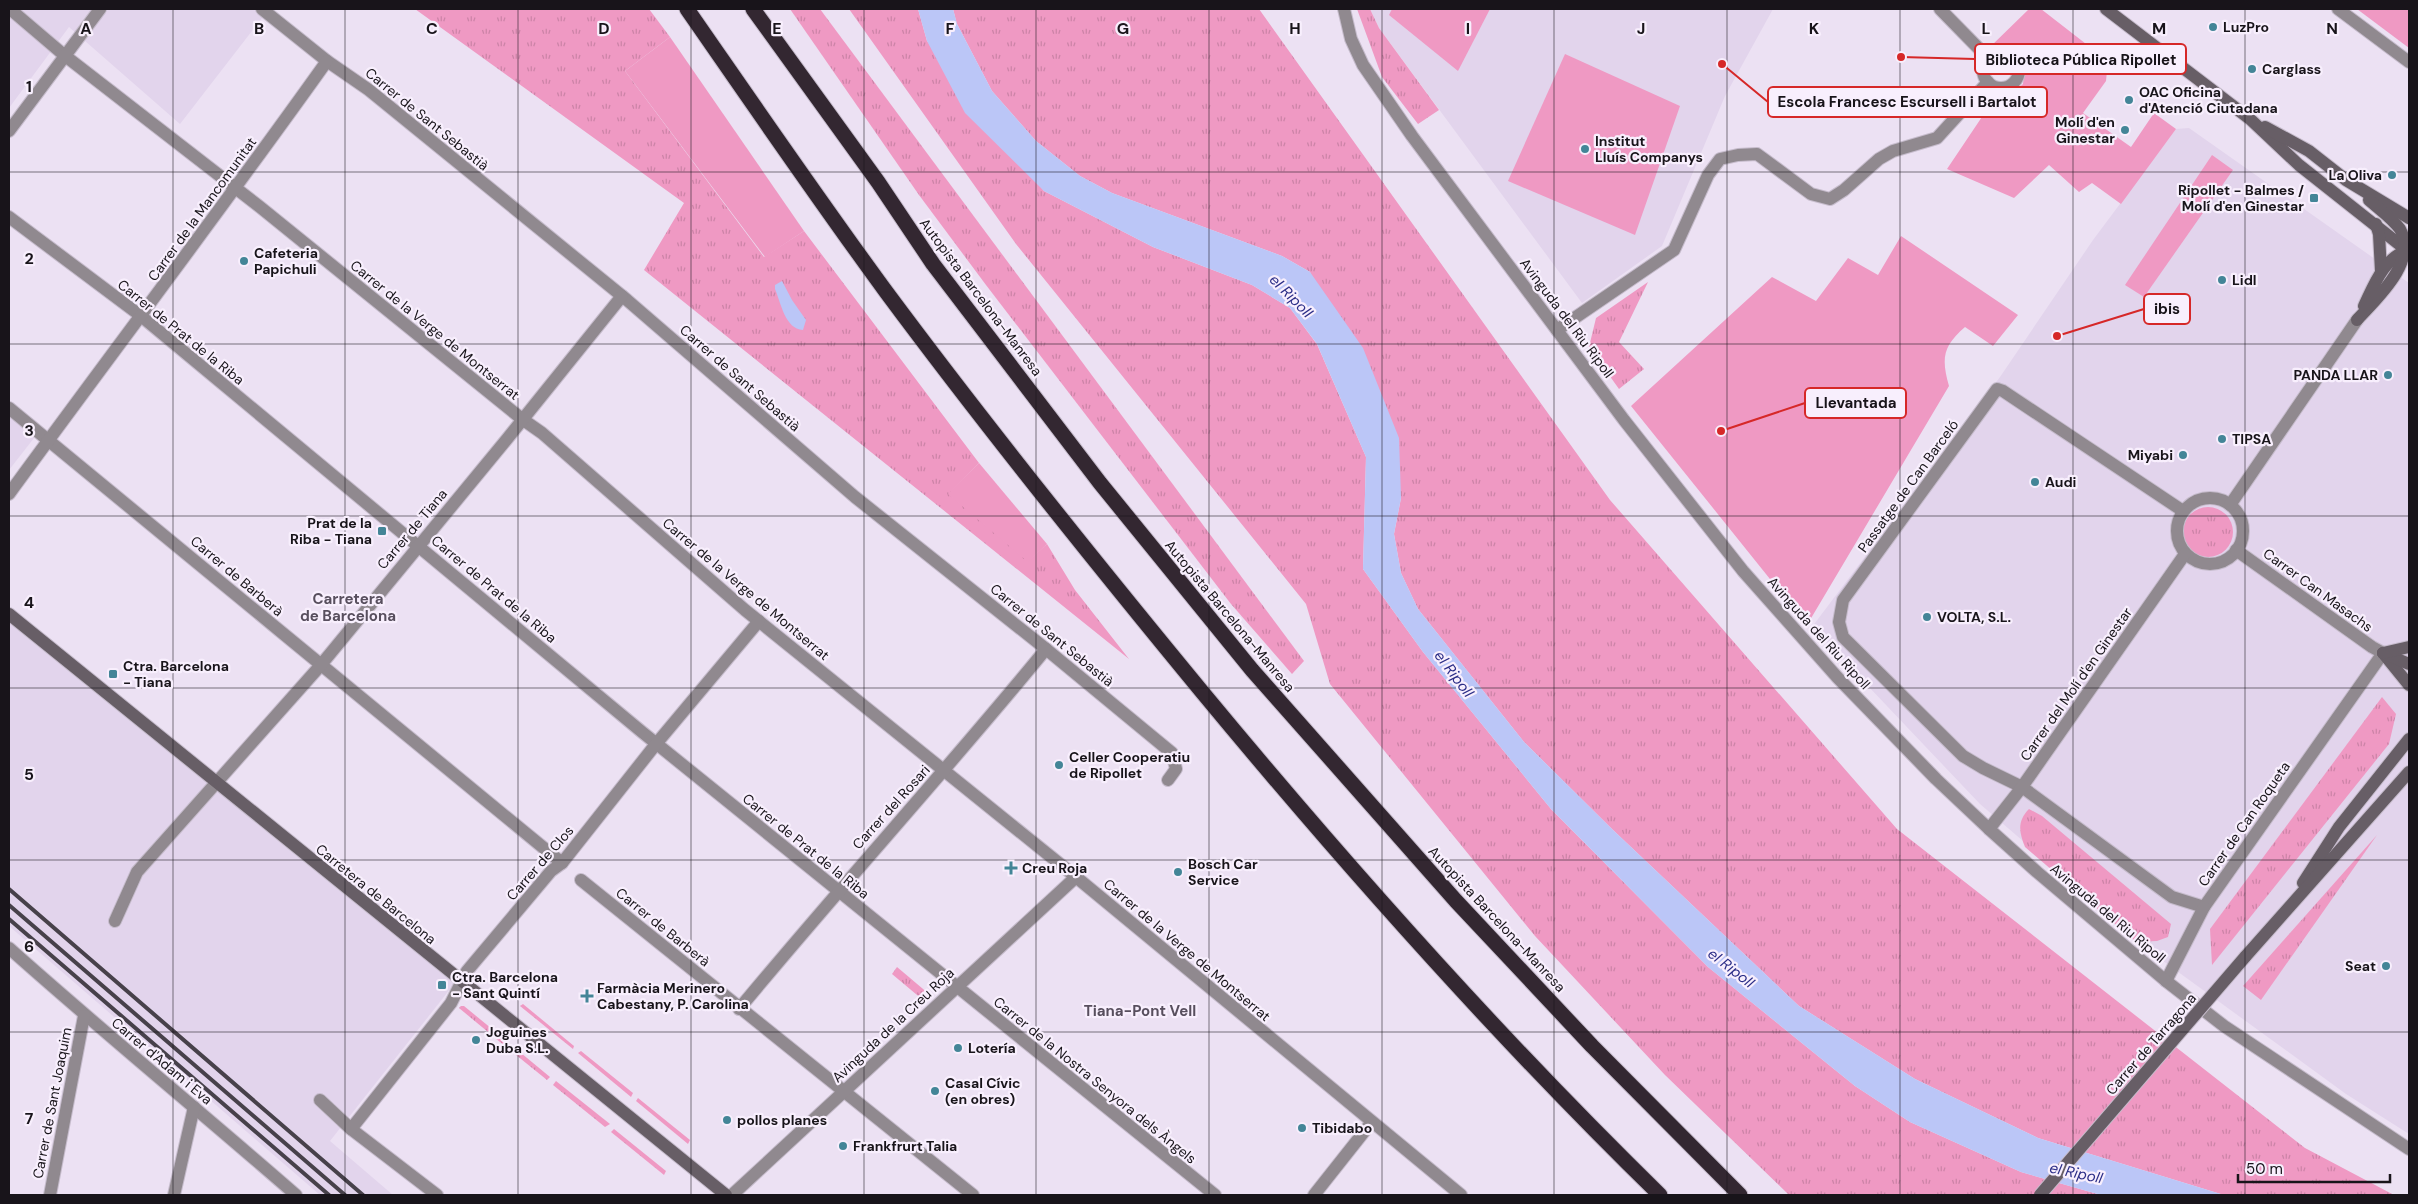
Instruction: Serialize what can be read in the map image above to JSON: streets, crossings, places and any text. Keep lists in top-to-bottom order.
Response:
{
  "streets": {
    "highway": ["Autopista Barcelona-Manresa"],
    "main road": ["Carretera de Barcelona", "Carrer de Tarragona"],
    "street": [
      "Carrer de Sant Sebastià",
      "Carrer de la Mancomunitat",
      "Avinguda del Riu Ripoll",
      "Carrer de la Verge de Montserrat",
      "Carrer de Prat de la Riba",
      "Passatge de Can Barceló",
      "Carrer de Tiana",
      "Carrer de Barberà",
      "Carrer Can Masachs",
      "Carrer del Molí d'en Ginestar",
      "Carrer del Rosari",
      "Carrer de Can Roqueta",
      "Carrer de Clos",
      "Avinguda de la Creu Roja",
      "Carrer d'Adam i Eva",
      "Carrer de la Nostra Senyora dels Àngels",
      "Carrer de Sant Joaquim"
    ]
  },
  "crossings": [
    ["Carrer de Sant Sebastià", "Carrer de la Mancomunitat"],
    ["Carrer de Sant Sebastià", "Carrer de Tiana"],
    ["Carrer de Sant Sebastià", "Carrer del Rosari"],
    ["Carrer de la Mancomunitat", "Carrer de la Verge de Montserrat"],
    ["Carrer de la Mancomunitat", "Carrer de Prat de la Riba"],
    ["Carrer de la Mancomunitat", "Carrer de Barberà"],
    ["Avinguda del Riu Ripoll", "Passatge de Can Barceló"],
    ["Avinguda del Riu Ripoll", "Carrer del Molí d'en Ginestar"],
    ["Avinguda del Riu Ripoll", "Carrer de Can Roqueta"],
    ["Carrer de la Verge de Montserrat", "Carrer de Tiana"],
    ["Carrer de la Verge de Montserrat", "Carrer del Rosari"],
    ["Carrer de la Verge de Montserrat", "Carrer de Clos"],
    ["Carrer de la Verge de Montserrat", "Avinguda de la Creu Roja"],
    ["Carrer de Prat de la Riba", "Carrer de Tiana"],
    ["Carrer de Prat de la Riba", "Carrer del Rosari"],
    ["Carrer de Prat de la Riba", "Carrer de Clos"],
    ["Carrer de Prat de la Riba", "Avinguda de la Creu Roja"],
    ["Carrer de Prat de la Riba", "Carrer de la Nostra Senyora dels Àngels"],
    ["Passatge de Can Barceló", "Carrer Can Masachs"],
    ["Passatge de Can Barceló", "Carrer del Molí d'en Ginestar"],
    ["Carrer de Tiana", "Carrer de Barberà"],
    ["Carrer de Tiana", "Carretera de Barcelona"],
    ["Carrer de Barberà", "Carrer del Rosari"],
    ["Carrer de Barberà", "Carrer de Clos"],
    ["Carrer de Barberà", "Avinguda de la Creu Roja"],
    ["Carrer Can Masachs", "Carrer del Molí d'en Ginestar"],
    ["Carrer Can Masachs", "Carrer de Can Roqueta"],
    ["Carrer del Molí d'en Ginestar", "Carrer de Can Roqueta"],
    ["Carrer de Clos", "Carretera de Barcelona"],
    ["Avinguda de la Creu Roja", "Carrer de la Nostra Senyora dels Àngels"],
    ["Carrer d'Adam i Eva", "Carrer de Sant Joaquim"]
  ],
  "districts": ["Carretera de Barcelona", "Tiana-Pont Vell"],
  "water": ["el Ripoll"],
  "places": {
    "other": [
      "LuzPro",
      "Biblioteca Pública Ripollet",
      "Escola Francesc Escursell i Bartalot",
      "Carglass",
      "OAC Oficina d'Atenció Ciutadana",
      "Molí d'en Ginestar",
      "Institut Lluís Companys",
      "La Oliva",
      "Cafeteria Papichuli",
      "Lidl",
      "ibis",
      "PANDA LLAR",
      "Llevantada",
      "TIPSA",
      "Miyabi",
      "Audi",
      "VOLTA, S.L.",
      "Celler Cooperatiu de Ripollet",
      "Bosch Car Service",
      "Seat",
      "Joguines Duba S.L.",
      "Lotería",
      "Casal Cívic (en obres)",
      "pollos planes",
      "Tibidabo",
      "Frankfrurt Talia"
    ],
    "transit": [
      "Ripollet - Balmes / Molí d'en Ginestar",
      "Prat de la Riba - Tiana",
      "Ctra. Barcelona - Tiana",
      "Ctra. Barcelona - Sant Quintí"
    ],
    "health": ["Creu Roja", "Farmàcia Merinero Cabestany, P. Carolina"]
  },
  "scale_bar": "50 m",
  "grid": {
    "columns": [
      "A",
      "B",
      "C",
      "D",
      "E",
      "F",
      "G",
      "H",
      "I",
      "J",
      "K",
      "L",
      "M",
      "N"
    ],
    "rows": [
      "1",
      "2",
      "3",
      "4",
      "5",
      "6",
      "7"
    ]
  }
}
